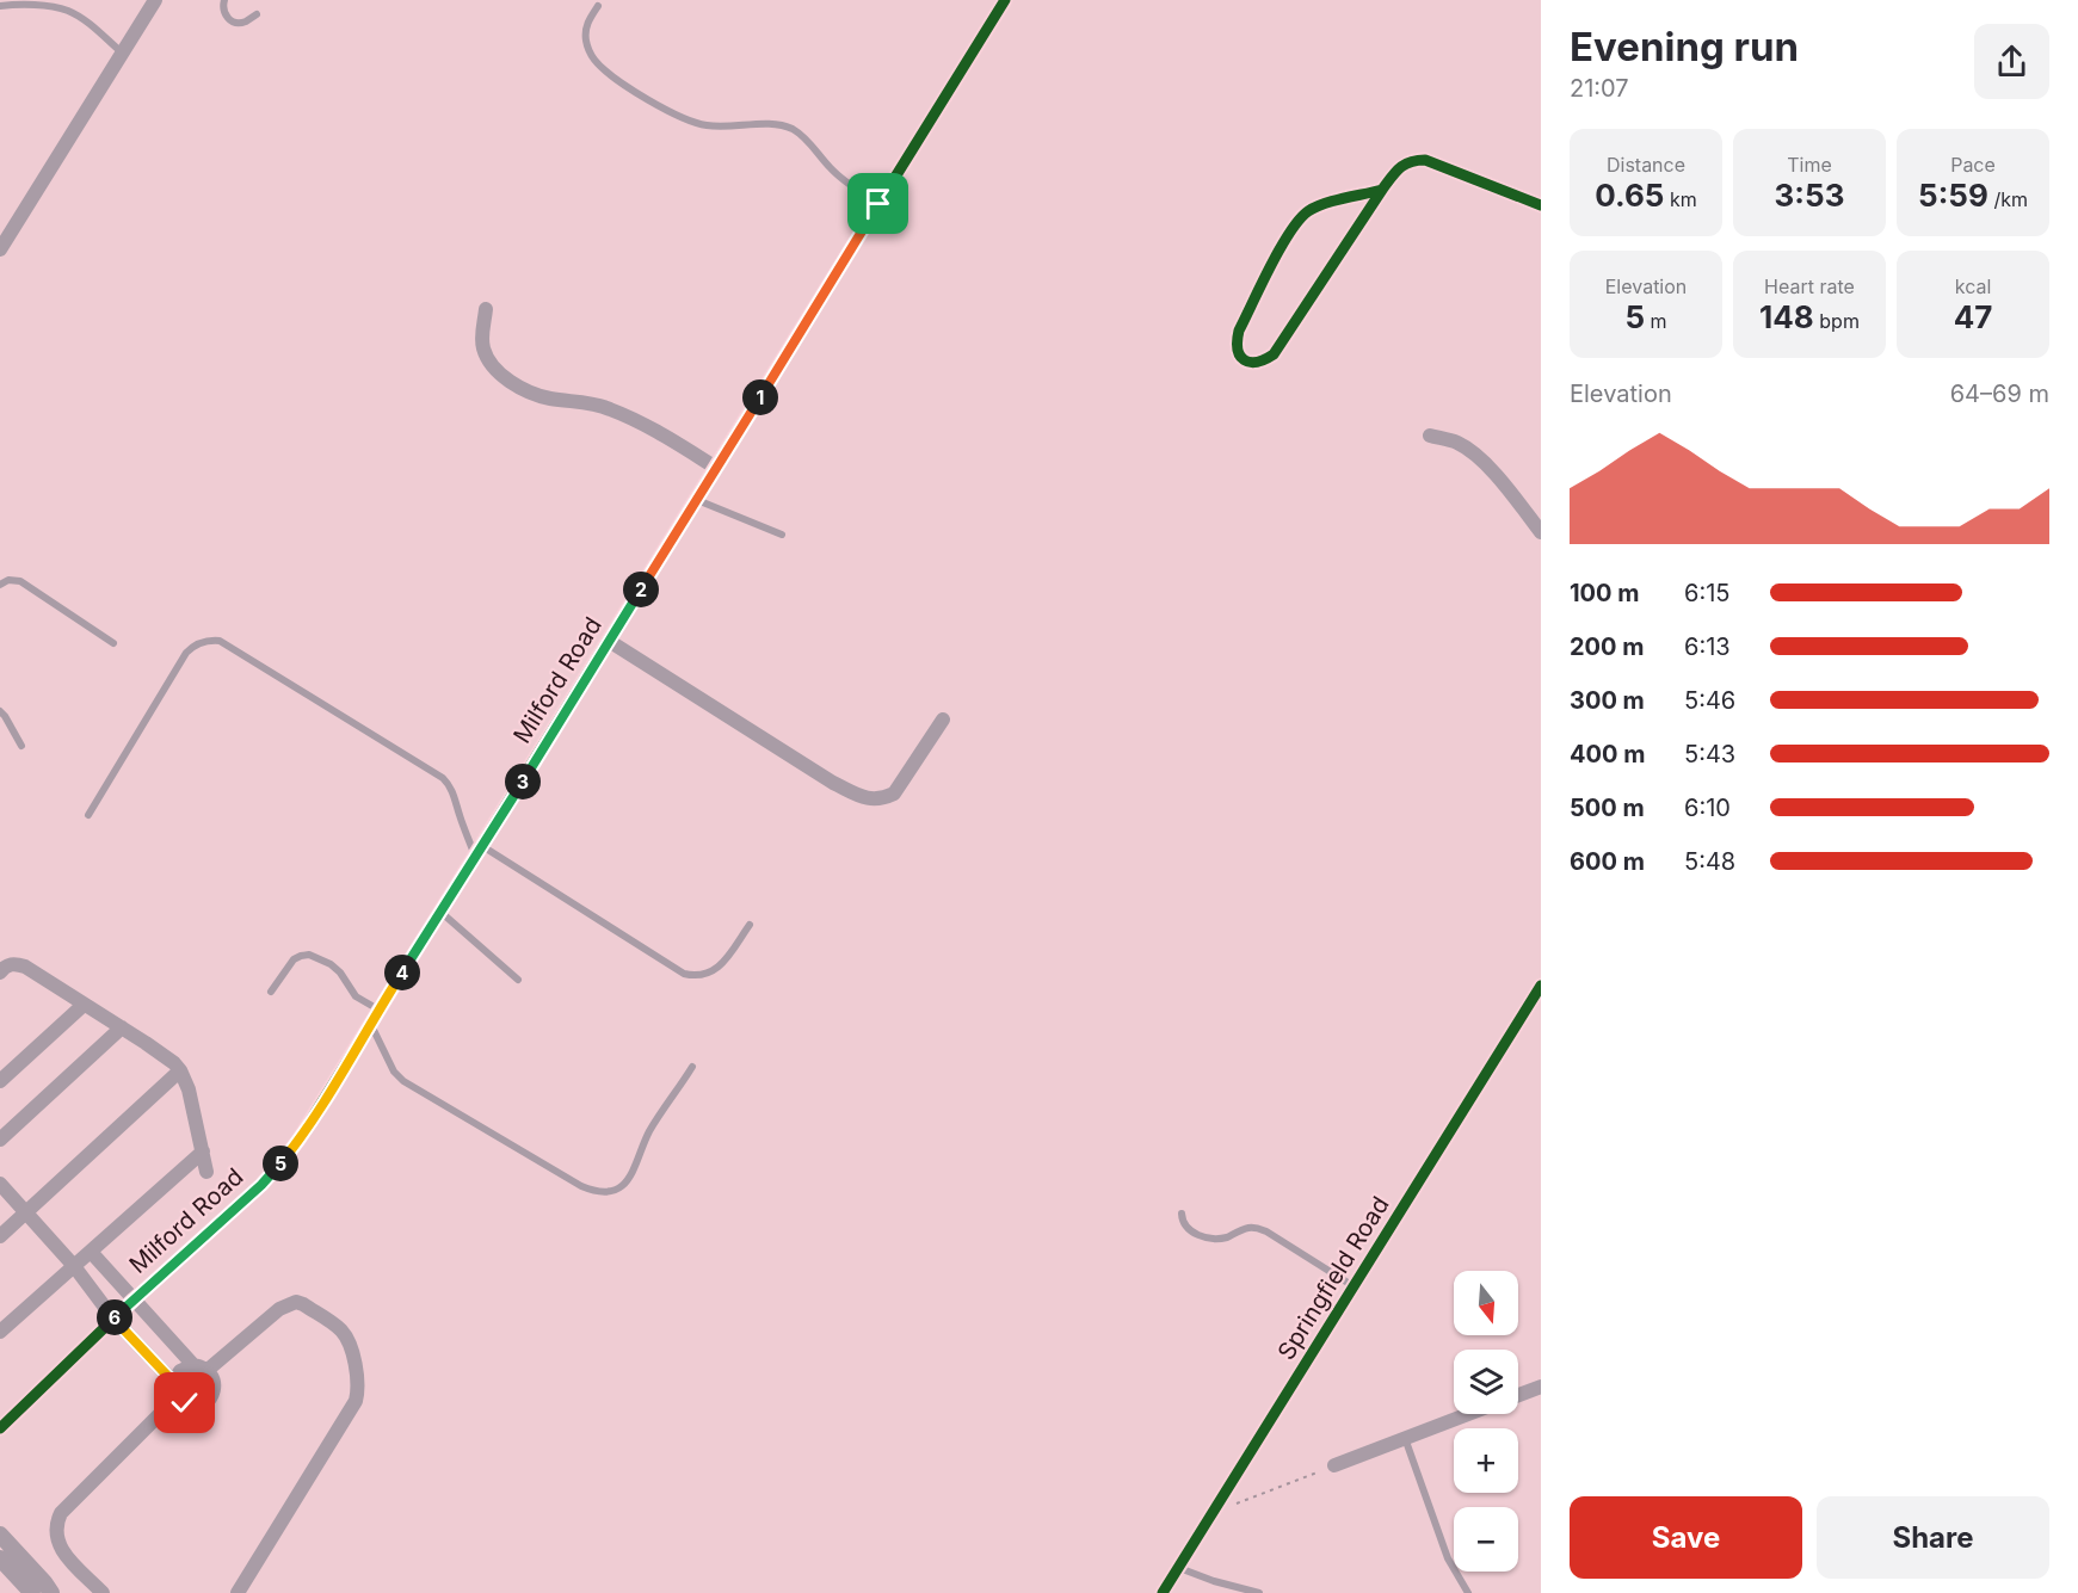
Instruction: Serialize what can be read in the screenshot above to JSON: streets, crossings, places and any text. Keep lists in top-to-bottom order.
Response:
{
  "streets": {
    "street": ["Milford Road", "Springfield Road"]
  },
  "north": "bottom",
  "page": {
    "heading": ["Evening run", "21:07"],
    "stats": [
      ["Distance", "0.65 km"],
      ["Time", "3:53"],
      ["Pace", "5:59 /km"],
      ["Elevation", "5 m"],
      ["Heart rate", "148 bpm"],
      ["kcal", "47"]
    ],
    "chart": ["Elevation", "64–69 m"],
    "pins": [
      "1",
      "2",
      "3",
      "4",
      "5",
      "6"
    ],
    "list": [
      {
        "name": "100 m",
        "note": "6:15"
      },
      {
        "name": "200 m",
        "note": "6:13"
      },
      {
        "name": "300 m",
        "note": "5:46"
      },
      {
        "name": "400 m",
        "note": "5:43"
      },
      {
        "name": "500 m",
        "note": "6:10"
      },
      {
        "name": "600 m",
        "note": "5:48"
      }
    ],
    "map_buttons": ["+", "−"],
    "buttons": ["Save", "Share"]
  }
}
